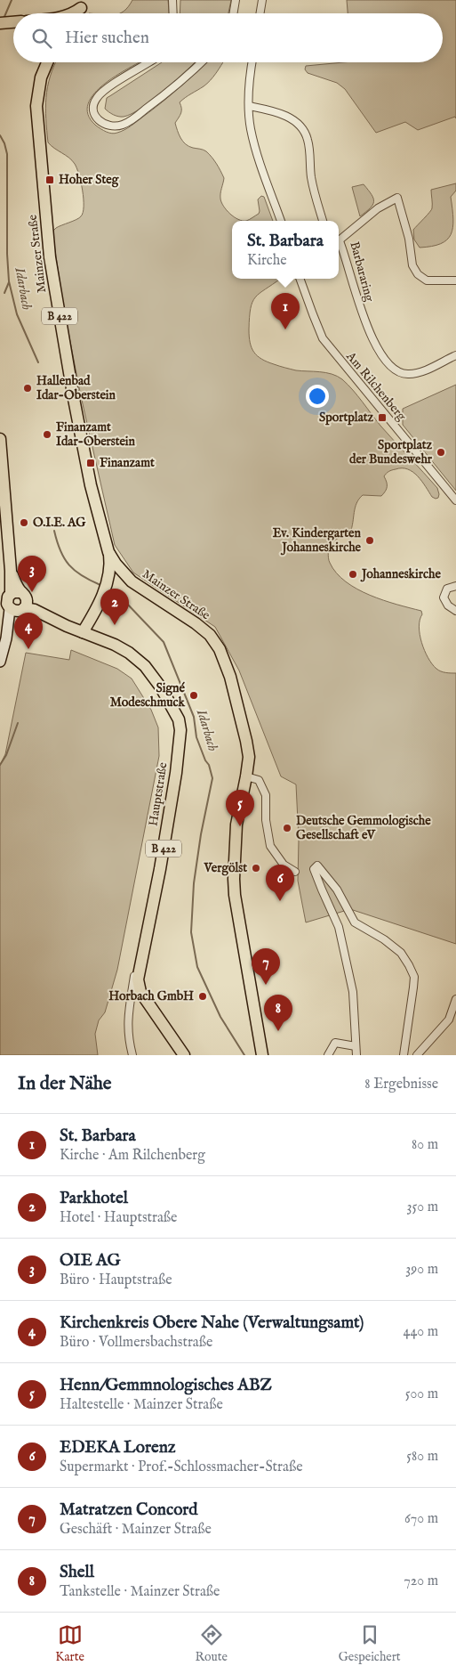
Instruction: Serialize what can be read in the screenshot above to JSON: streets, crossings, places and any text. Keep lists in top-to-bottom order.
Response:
{
  "streets": {
    "main road": ["Mainzer Straße", "B 422", "Hauptstraße"],
    "street": ["Barbararing", "Am Rilchenberg"]
  },
  "crossings": [
    ["Mainzer Straße", "B 422"],
    ["B 422", "Hauptstraße"]
  ],
  "water": ["Idarbach"],
  "places": {
    "transit": ["Hoher Steg", "Sportplatz", "Finanzamt"],
    "other": [
      "Hallenbad Idar-Oberstein",
      "Finanzamt Idar-Oberstein",
      "Sportplatz der Bundeswehr",
      "O.I.E. AG",
      "Ev. Kindergarten Johanneskirche",
      "Johanneskirche",
      "Signé Modeschmuck",
      "Deutsche Gemmologische Gesellschaft eV",
      "Vergölst",
      "Horbach GmbH"
    ]
  },
  "page": {
    "search": "Hier suchen",
    "popup": ["St. Barbara", "Kirche"],
    "pins": [
      "1",
      "3",
      "2",
      "4",
      "5",
      "6",
      "7",
      "8"
    ],
    "heading": ["In der Nähe", "8 Ergebnisse"],
    "list": [
      {
        "mark": "1",
        "name": "St. Barbara",
        "note": "Kirche · Am Rilchenberg",
        "value": "80 m"
      },
      {
        "mark": "2",
        "name": "Parkhotel",
        "note": "Hotel · Hauptstraße",
        "value": "350 m"
      },
      {
        "mark": "3",
        "name": "OIE AG",
        "note": "Büro · Hauptstraße",
        "value": "390 m"
      },
      {
        "mark": "4",
        "name": "Kirchenkreis Obere Nahe (Verwaltungsamt)",
        "note": "Büro · Vollmersbachstraße",
        "value": "440 m"
      },
      {
        "mark": "5",
        "name": "Henn/Gemmnologisches ABZ",
        "note": "Haltestelle · Mainzer Straße",
        "value": "500 m"
      },
      {
        "mark": "6",
        "name": "EDEKA Lorenz",
        "note": "Supermarkt · Prof.-Schlossmacher-Straße",
        "value": "580 m"
      },
      {
        "mark": "7",
        "name": "Matratzen Concord",
        "note": "Geschäft · Mainzer Straße",
        "value": "670 m"
      },
      {
        "mark": "8",
        "name": "Shell",
        "note": "Tankstelle · Mainzer Straße",
        "value": "720 m"
      }
    ],
    "nav": ["Karte", "Route", "Gespeichert"]
  }
}
